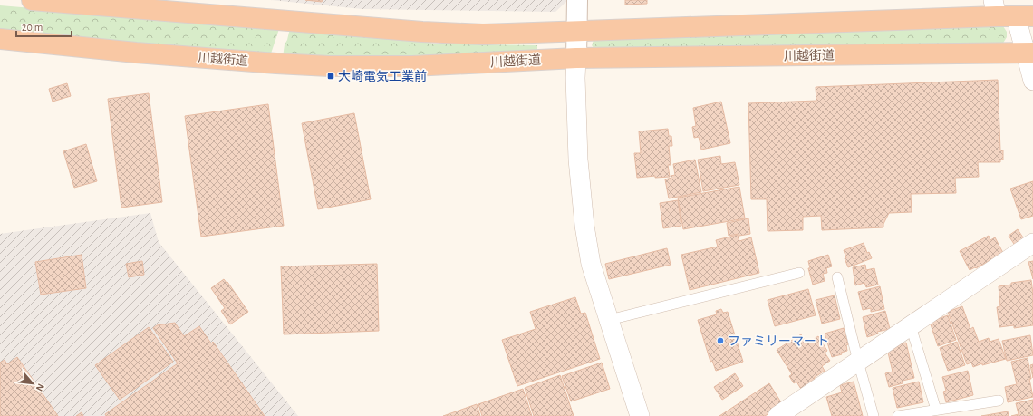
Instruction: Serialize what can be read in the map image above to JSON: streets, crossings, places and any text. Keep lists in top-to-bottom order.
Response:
{
  "streets": {
    "highway": ["川越街道"]
  },
  "places": {
    "transit": ["大崎電気工業前"],
    "other": ["ファミリーマート"]
  },
  "scale_bar": "20 m",
  "north": "bottom right"
}
